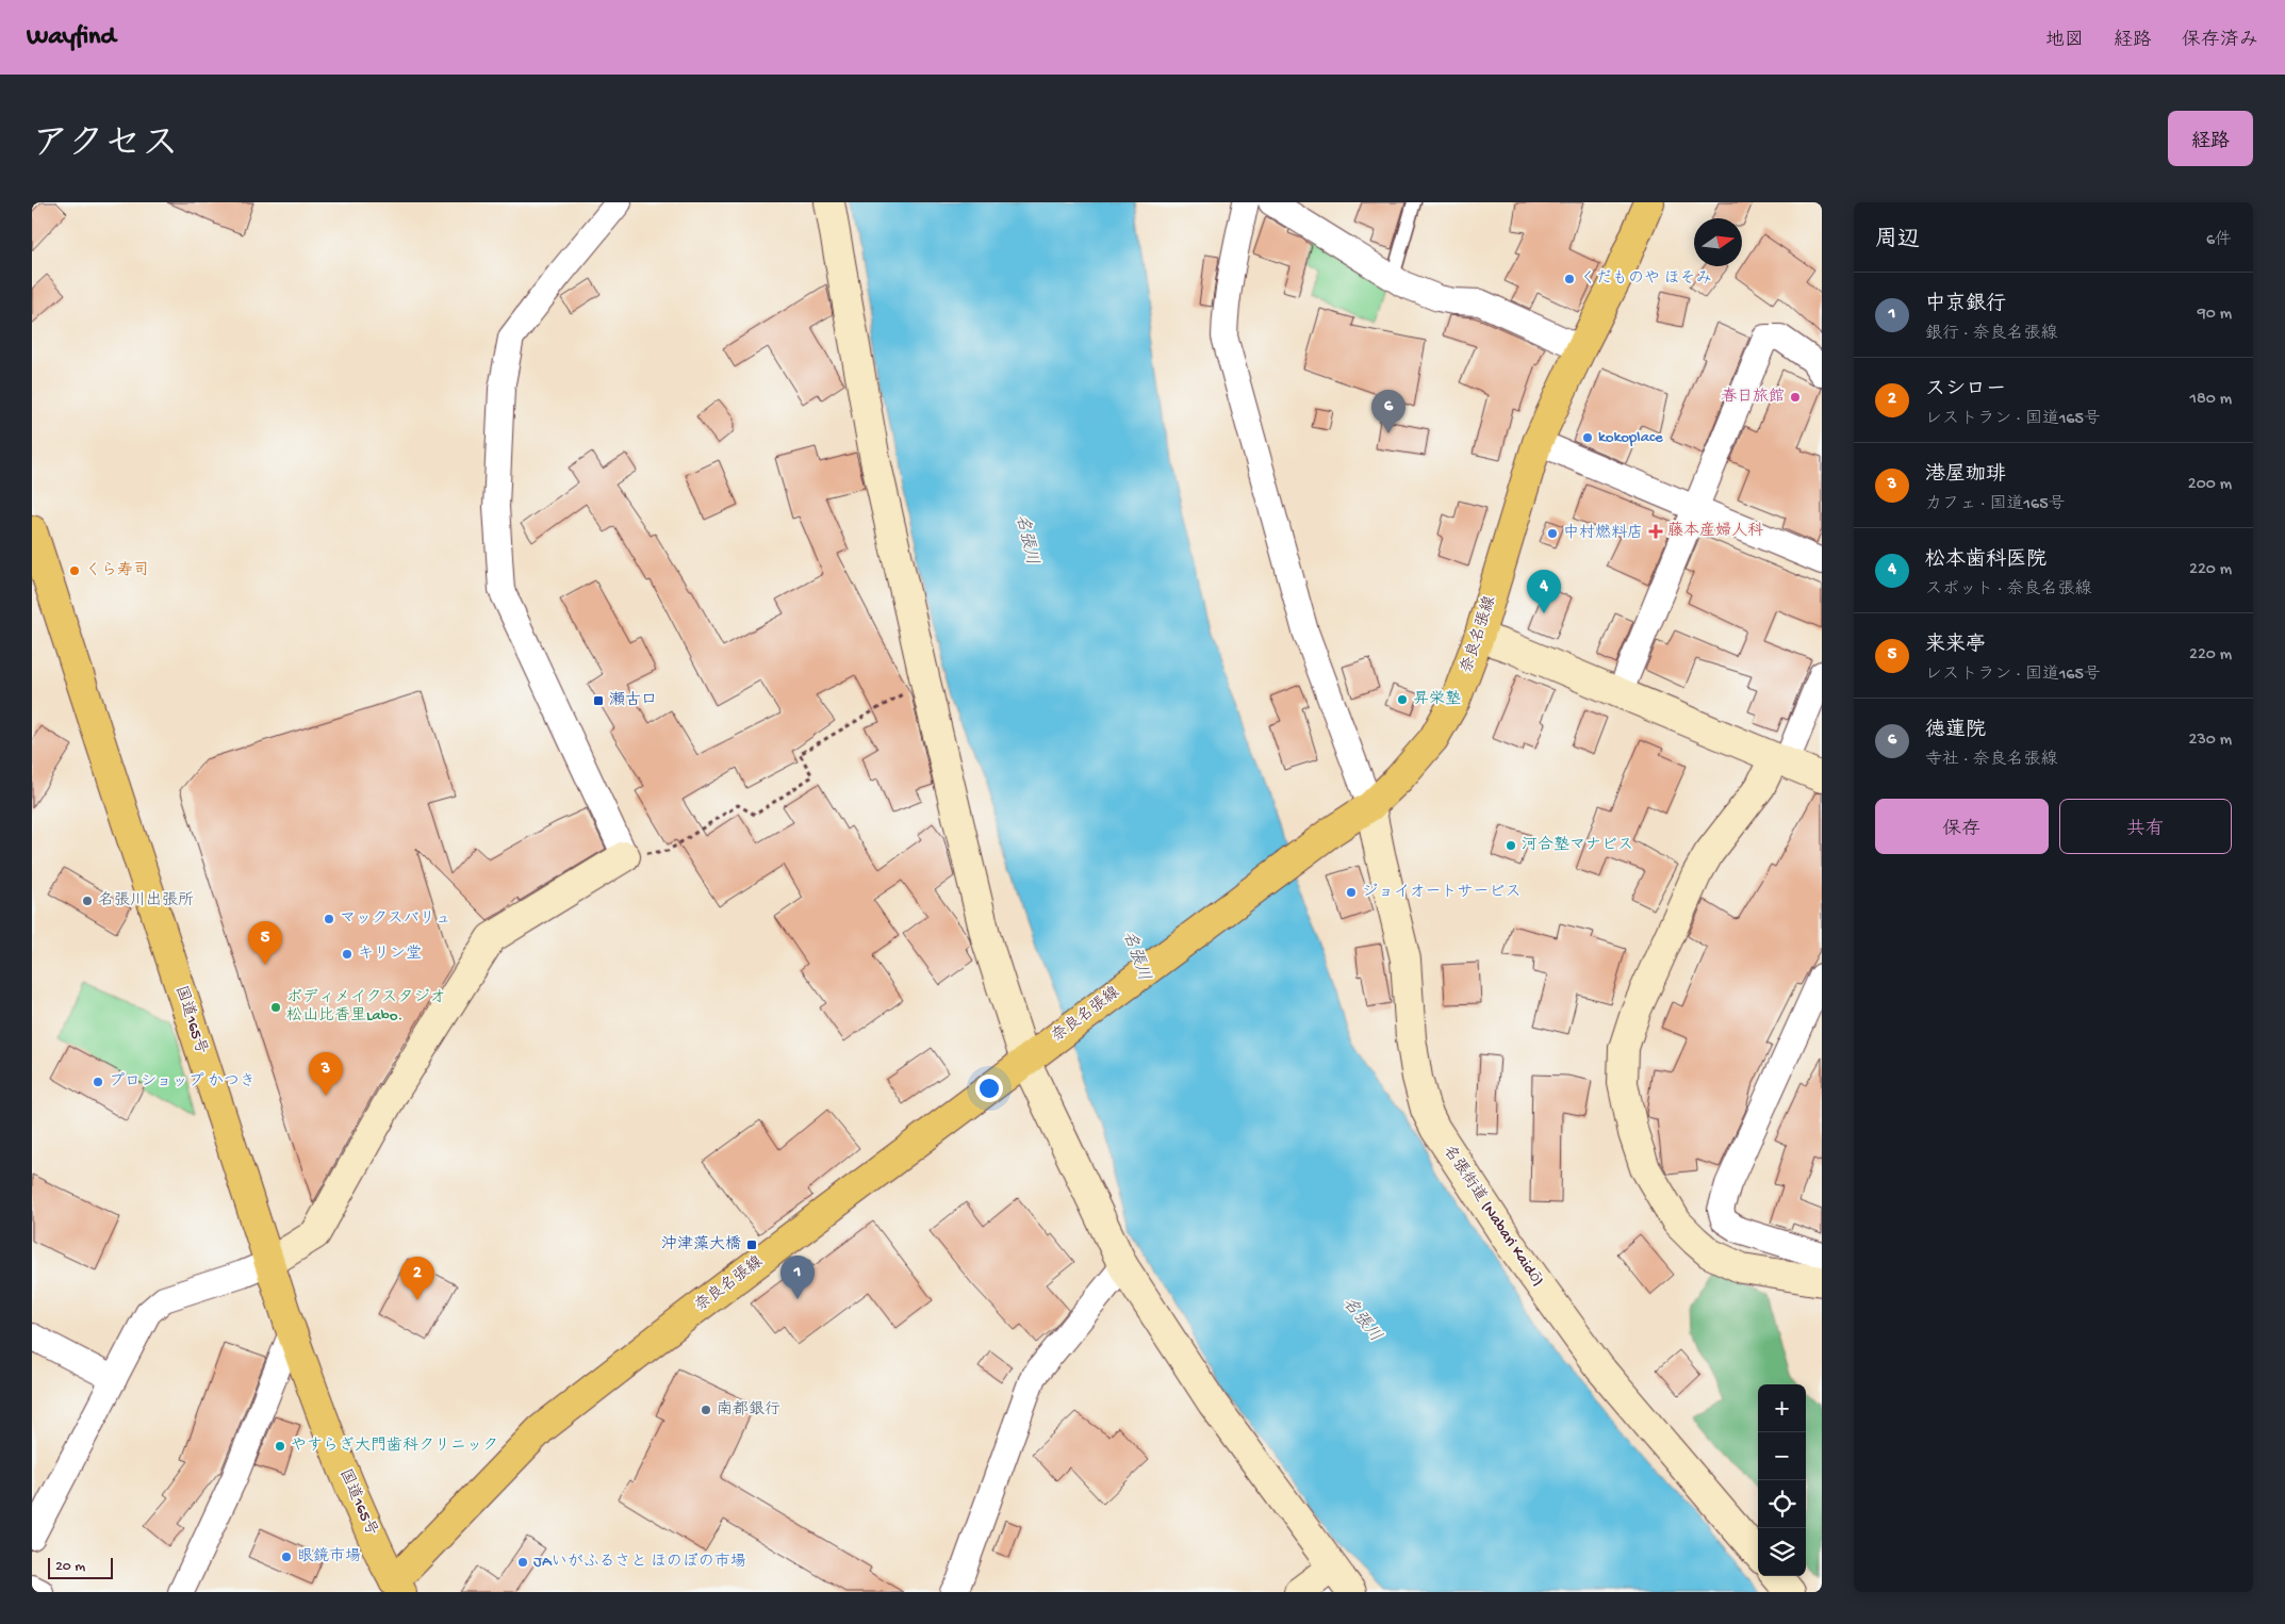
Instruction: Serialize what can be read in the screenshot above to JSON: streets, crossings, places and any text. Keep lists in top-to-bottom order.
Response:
{
  "streets": {
    "main road": ["奈良名張線", "国道165号"],
    "street": ["名張街道 (Nabari Kaidō)"]
  },
  "crossings": [
    ["奈良名張線", "国道165号"],
    ["奈良名張線", "名張街道 (Nabari Kaidō)"]
  ],
  "water": ["名張川"],
  "places": {
    "other": [
      "くだものや ほそみ",
      "春日旅館",
      "kokoplace",
      "中村燃料店",
      "くら寿司",
      "昇栄塾",
      "河合塾マナビス",
      "ジョイオートサービス",
      "名張川出張所",
      "マックスバリュ",
      "キリン堂",
      "ボディメイクスタジオ 松山比香里Labo.",
      "プロショップ かつき",
      "南都銀行",
      "やすらぎ大門歯科クリニック",
      "眼鏡市場",
      "JAいがふるさと ほのぼの市場"
    ],
    "health": ["藤本産婦人科"],
    "transit": ["瀬古口", "沖津藻大橋"]
  },
  "scale_bar": "20 m",
  "north": "right",
  "page": {
    "header": "Wayfind",
    "nav": ["地図", "経路", "保存済み"],
    "title": "アクセス",
    "buttons": [
      "経路",
      ["保存", "共有"]
    ],
    "heading": ["周辺", "6件"],
    "list": [
      {
        "mark": "1",
        "name": "中京銀行",
        "note": "銀行 · 奈良名張線",
        "value": "90 m"
      },
      {
        "mark": "2",
        "name": "スシロー",
        "note": "レストラン · 国道165号",
        "value": "180 m"
      },
      {
        "mark": "3",
        "name": "港屋珈琲",
        "note": "カフェ · 国道165号",
        "value": "200 m"
      },
      {
        "mark": "4",
        "name": "松本歯科医院",
        "note": "スポット · 奈良名張線",
        "value": "220 m"
      },
      {
        "mark": "5",
        "name": "来来亭",
        "note": "レストラン · 国道165号",
        "value": "220 m"
      },
      {
        "mark": "6",
        "name": "徳蓮院",
        "note": "寺社 · 奈良名張線",
        "value": "230 m"
      }
    ],
    "pins": [
      "6",
      "4",
      "5",
      "3",
      "1",
      "2"
    ],
    "map_buttons": ["+", "−"],
    "scale": "20 m"
  }
}
